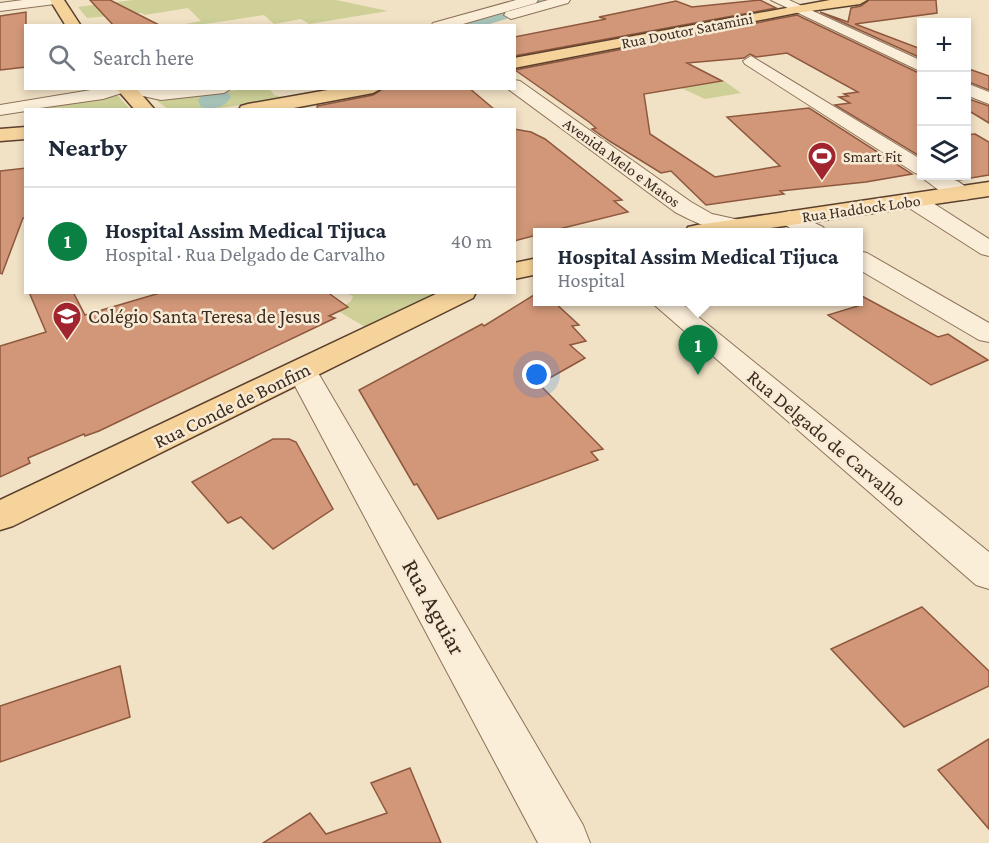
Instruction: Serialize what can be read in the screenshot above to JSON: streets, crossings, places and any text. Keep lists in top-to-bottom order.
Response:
{
  "streets": {
    "main road": ["Rua Doutor Satamini", "Rua Haddock Lobo", "Rua Conde de Bonfim"],
    "street": ["Avenida Melo e Matos", "Rua Delgado de Carvalho", "Rua Aguiar"]
  },
  "crossings": [
    ["Avenida Melo e Matos", "Rua Haddock Lobo"],
    ["Rua Conde de Bonfim", "Rua Aguiar"]
  ],
  "places": {
    "sports": ["Smart Fit"],
    "school or university": ["Colégio Santa Teresa de Jesus"]
  },
  "page": {
    "map_buttons": ["+", "−"],
    "search": "Search here",
    "heading": "Nearby",
    "list": [
      {
        "mark": "1",
        "name": "Hospital Assim Medical Tijuca",
        "note": "Hospital · Rua Delgado de Carvalho",
        "value": "40 m"
      }
    ],
    "popup": ["Hospital Assim Medical Tijuca", "Hospital"],
    "pins": "1"
  }
}
